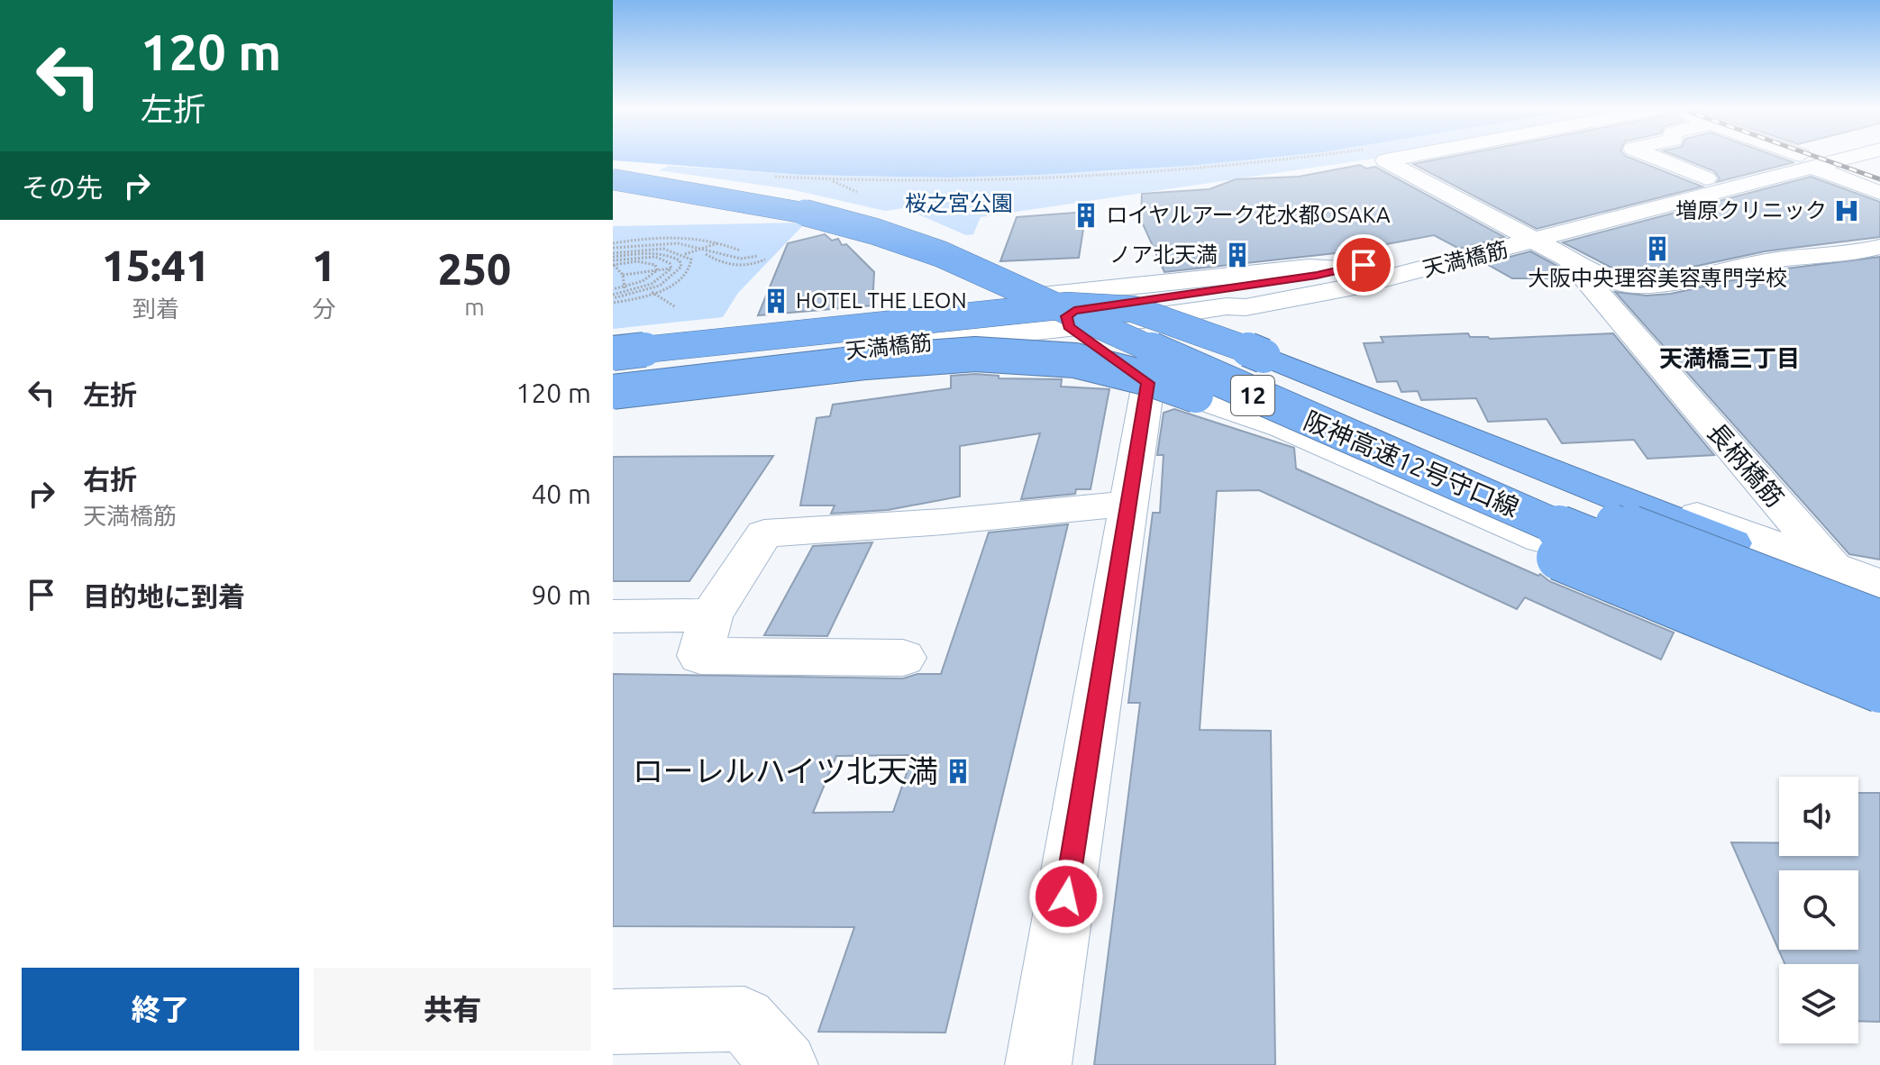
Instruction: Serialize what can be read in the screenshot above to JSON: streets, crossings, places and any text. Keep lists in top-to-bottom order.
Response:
{
  "streets": {
    "highway": ["12", "阪神高速12号守口線"],
    "street": ["天満橋筋", "長柄橋筋"]
  },
  "crossings": [
    ["阪神高速12号守口線", "長柄橋筋"]
  ],
  "districts": ["天満橋三丁目"],
  "parks": ["桜之宮公園"],
  "places": {
    "hospital": ["増原クリニック"],
    "building": [
      "ロイヤルアーク花水都OSAKA",
      "大阪中央理容美容専門学校",
      "ノア北天満",
      "HOTEL THE LEON",
      "ローレルハイツ北天満"
    ]
  },
  "page": {
    "turn": ["120 m", "左折"],
    "then": "その先",
    "eta": [
      "15:41",
      "到着",
      "1",
      "分",
      "250",
      "m"
    ],
    "list": [
      {
        "name": "左折",
        "value": "120 m"
      },
      {
        "name": "右折",
        "note": "天満橋筋",
        "value": "40 m"
      },
      {
        "name": "目的地に到着",
        "value": "90 m"
      }
    ],
    "buttons": ["終了", "共有"]
  }
}
